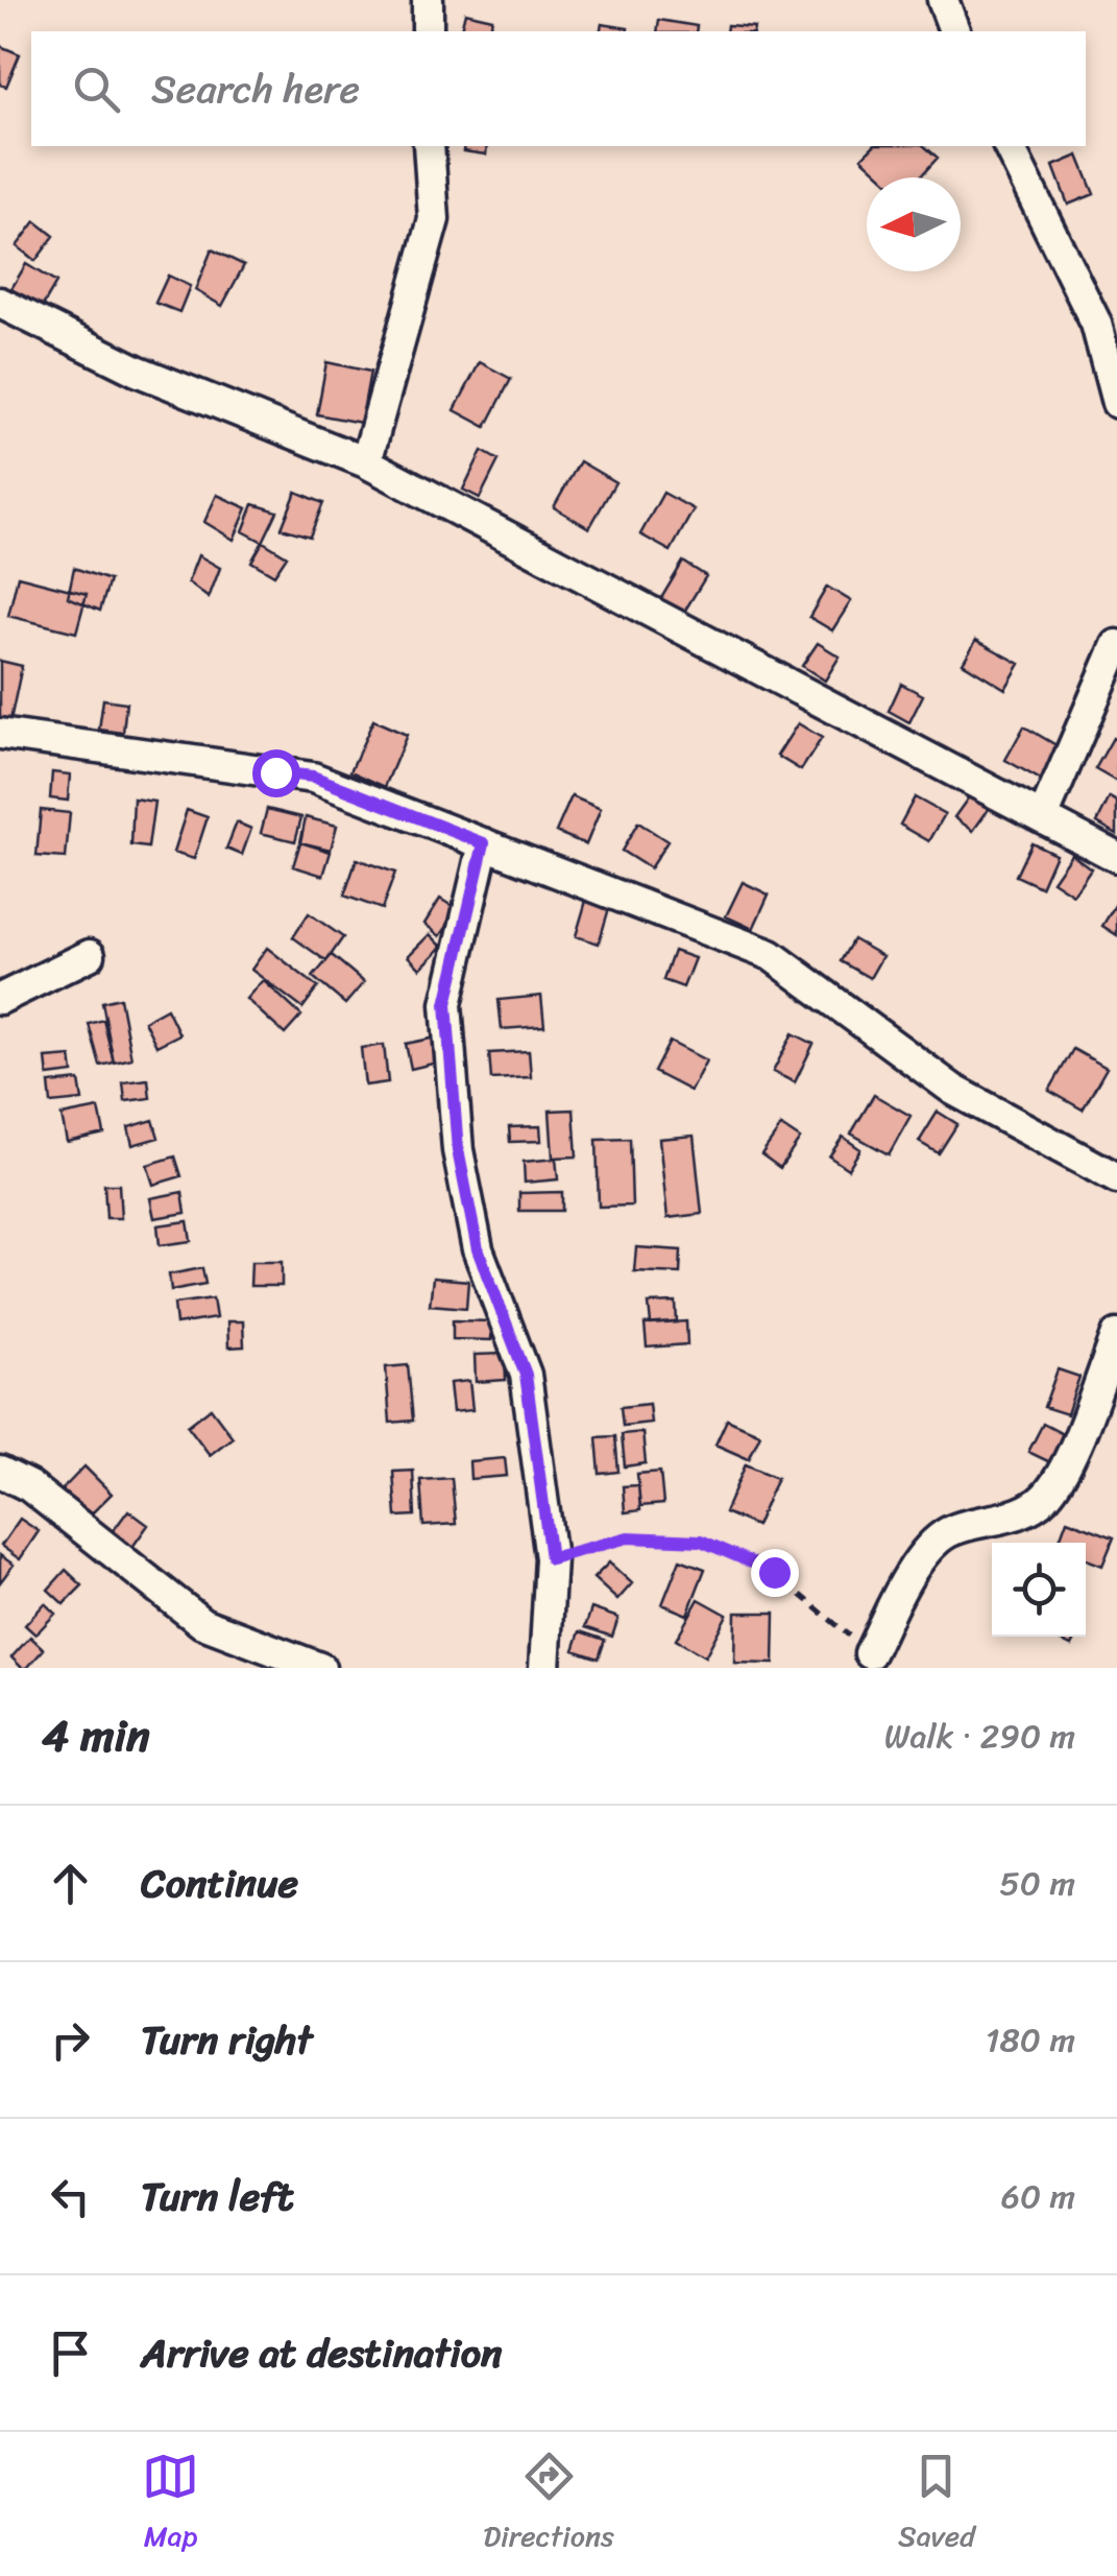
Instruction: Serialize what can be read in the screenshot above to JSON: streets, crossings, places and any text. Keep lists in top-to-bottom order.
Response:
{
  "north": "left",
  "page": {
    "search": "Search here",
    "heading": ["4 min", "Walk · 290 m"],
    "list": [
      ["Continue", "50 m"],
      ["Turn right", "180 m"],
      ["Turn left", "60 m"],
      "Arrive at destination"
    ],
    "nav": ["Map", "Directions", "Saved"]
  }
}
